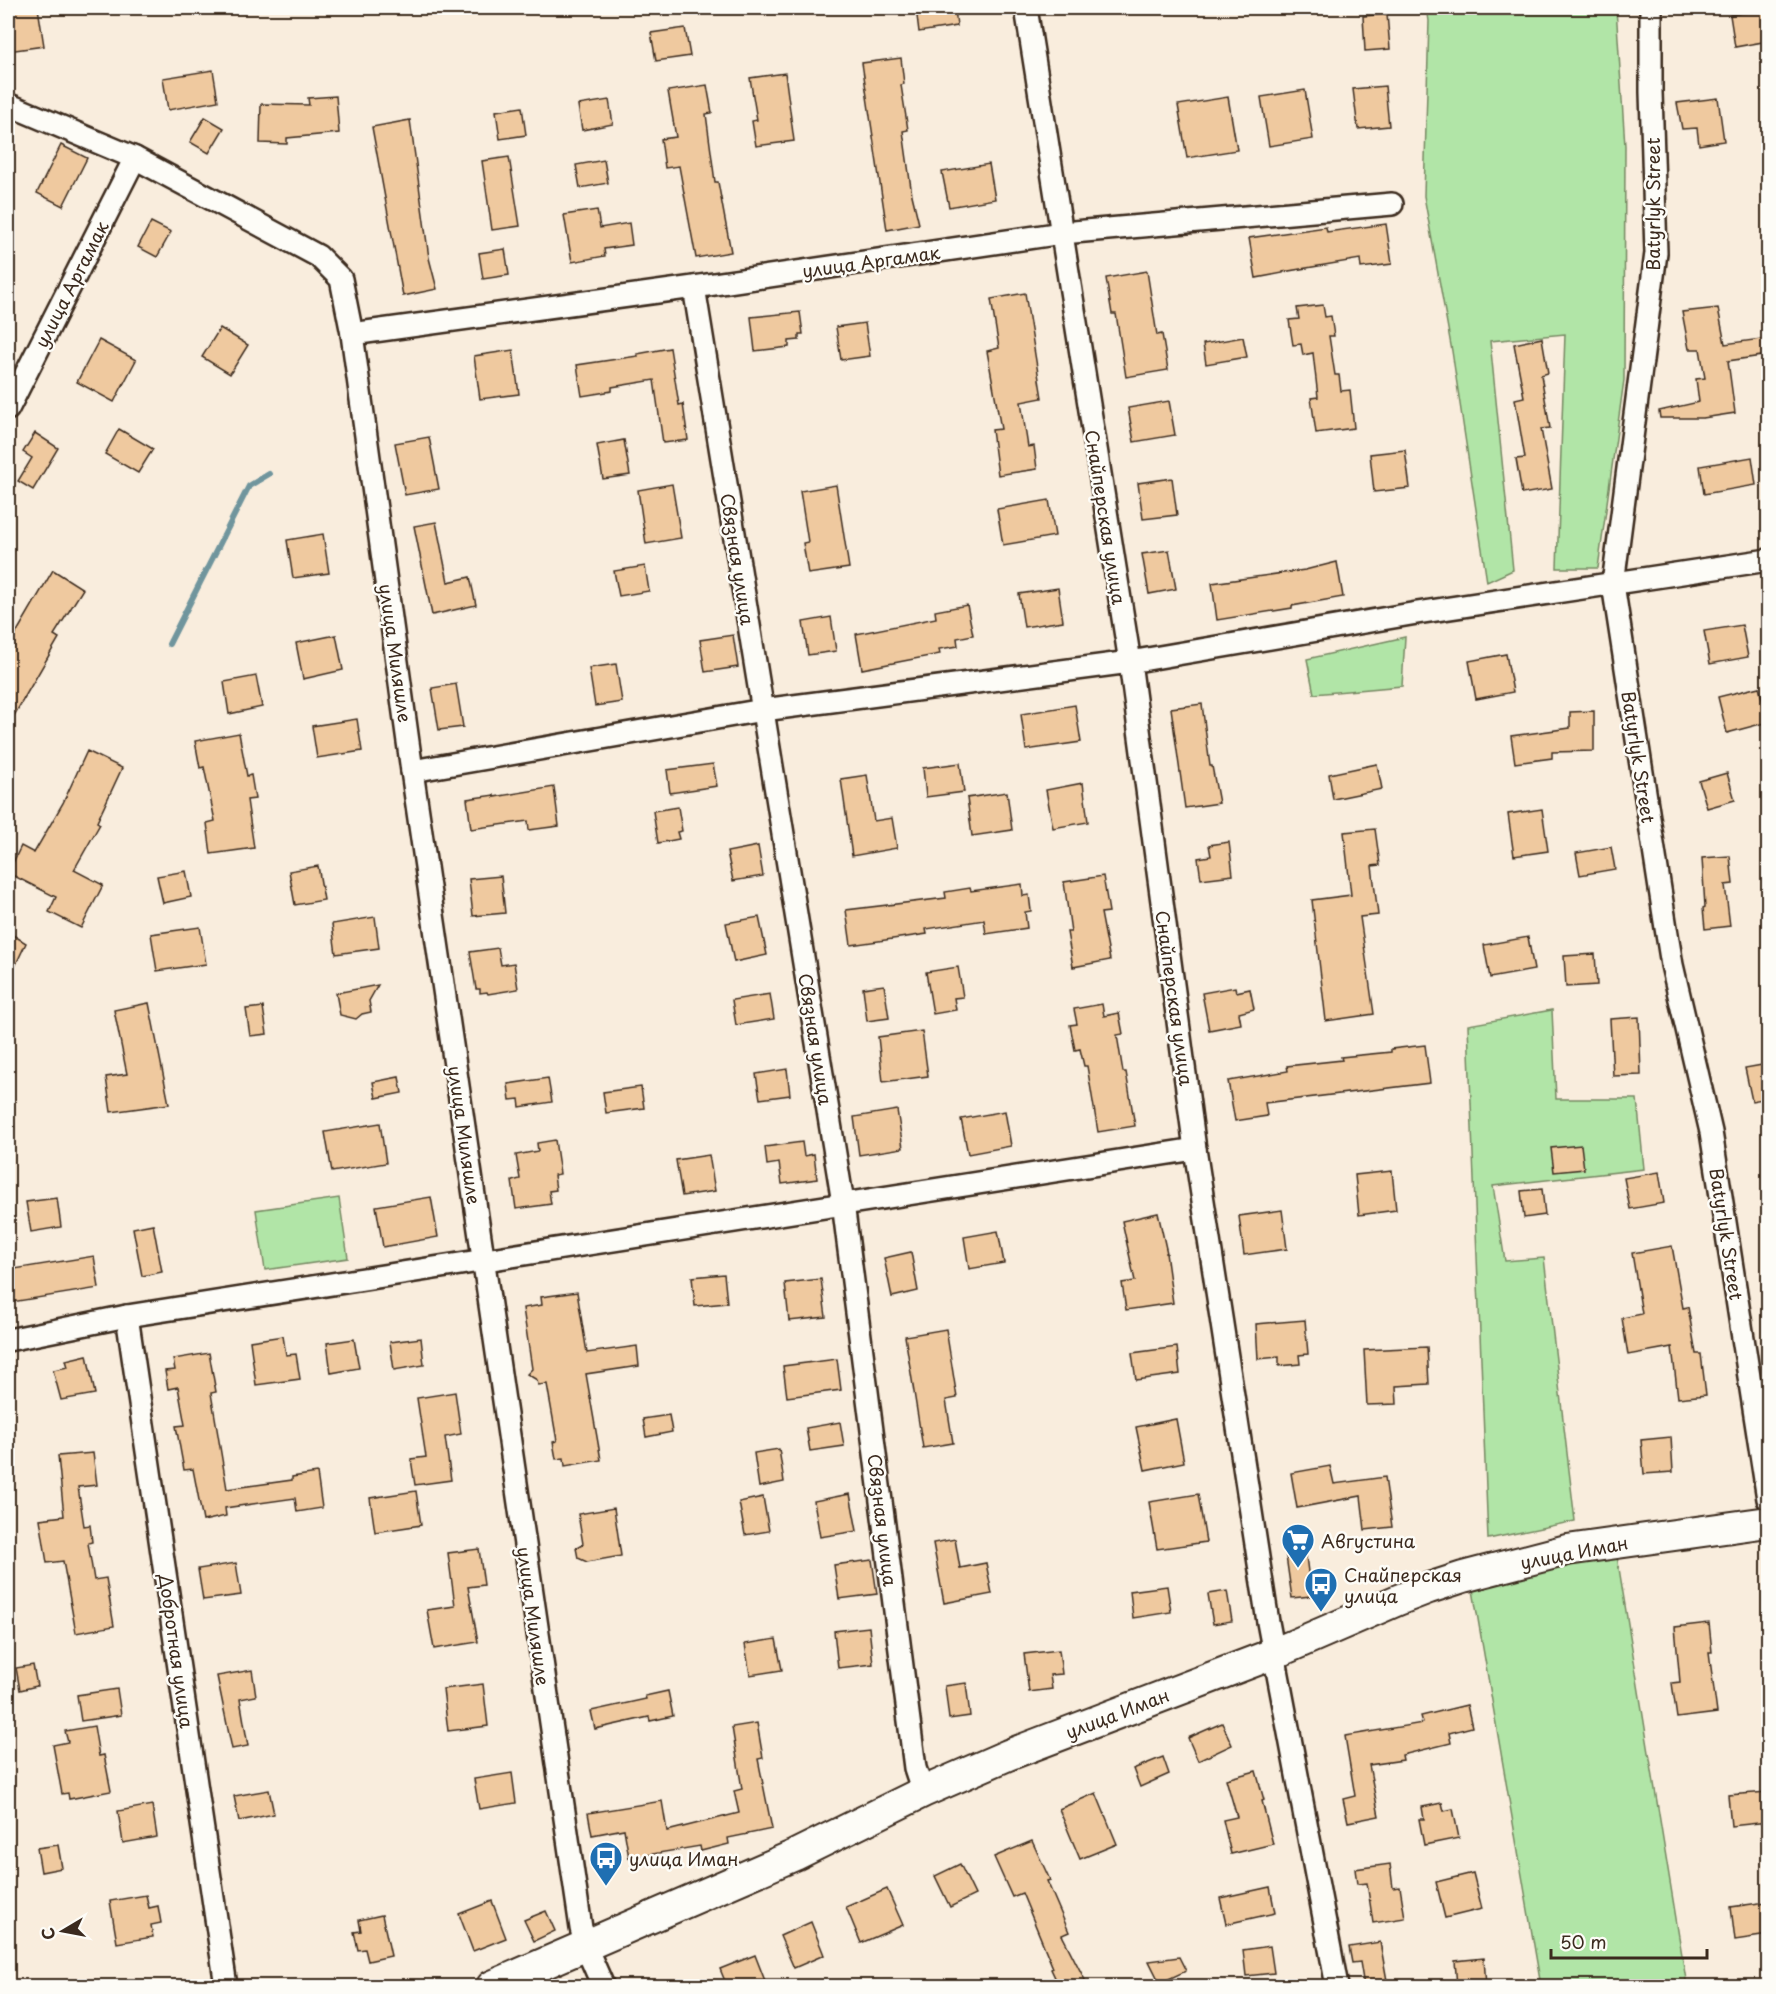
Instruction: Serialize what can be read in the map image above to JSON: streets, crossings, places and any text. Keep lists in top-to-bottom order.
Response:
{
  "streets": {
    "street": [
      "Batyrlyk Street",
      "улица Аргамак",
      "Снайперская улица",
      "Связная улица",
      "улица Миляшле",
      "улица Иман",
      "Добротная улица"
    ]
  },
  "crossings": [
    ["улица Аргамак", "Снайперская улица"],
    ["улица Аргамак", "Связная улица"],
    ["улица Аргамак", "улица Миляшле"],
    ["Снайперская улица", "улица Иман"],
    ["Связная улица", "улица Иман"],
    ["улица Миляшле", "улица Иман"]
  ],
  "places": {
    "supermarket": ["Августина"],
    "bus stop": ["Снайперская улица", "улица Иман"]
  },
  "scale_bar": "50 m",
  "north": "left"
}
